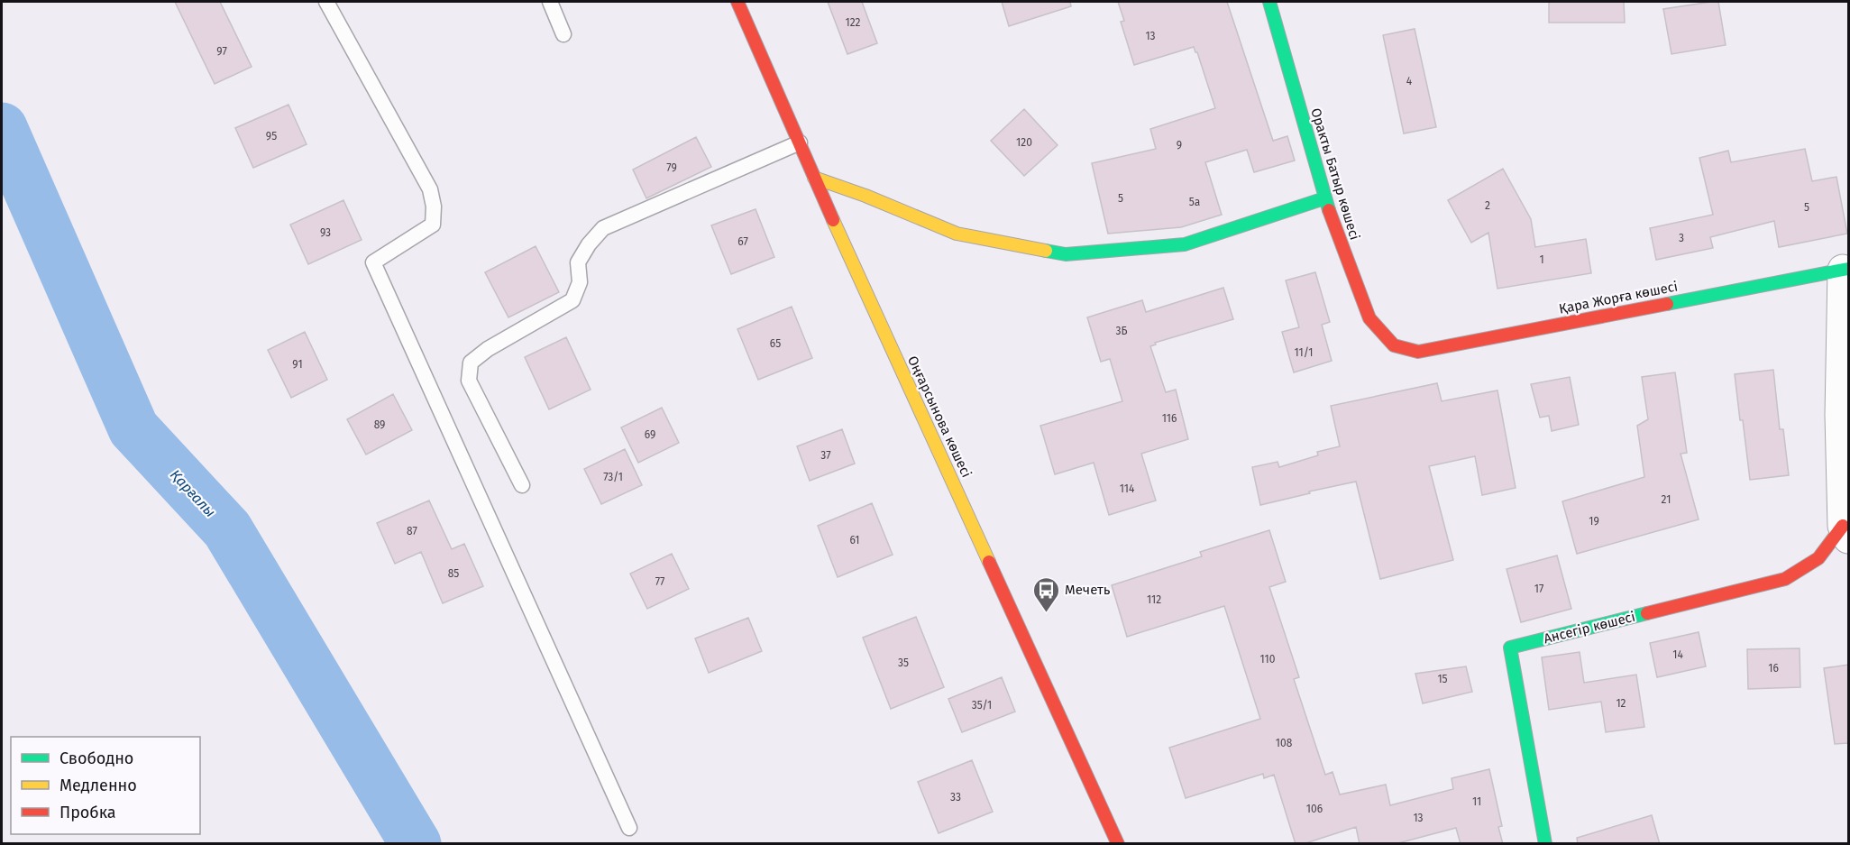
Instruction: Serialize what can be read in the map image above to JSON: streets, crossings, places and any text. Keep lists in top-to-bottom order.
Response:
{
  "streets": {
    "street": [
      "Оракты Батыр көшесі",
      "Қара Жорға көшесі",
      "Оңғарсынова көшесі",
      "Ансегір көшесі"
    ]
  },
  "crossings": [
    ["Оракты Батыр көшесі", "Қара Жорға көшесі"],
    ["Қара Жорға көшесі", "Ансегір көшесі"]
  ],
  "water": ["Қарғалы"],
  "places": {
    "bus stop": ["Мечеть"]
  },
  "house_numbers": [
    "122",
    "13",
    "97",
    "4",
    "95",
    "120",
    "9",
    "79",
    "5",
    "5а",
    "2",
    "5",
    "93",
    "3",
    "67",
    "1",
    "3Б",
    "65",
    "11/1",
    "91",
    "116",
    "89",
    "69",
    "37",
    "73/1",
    "114",
    "21",
    "19",
    "87",
    "61",
    "85",
    "77",
    "17",
    "112",
    "14",
    "110",
    "35",
    "16",
    "15",
    "12",
    "35/1",
    "108",
    "33",
    "11",
    "106",
    "13"
  ],
  "legend": ["Свободно", "Медленно", "Пробка"]
}
